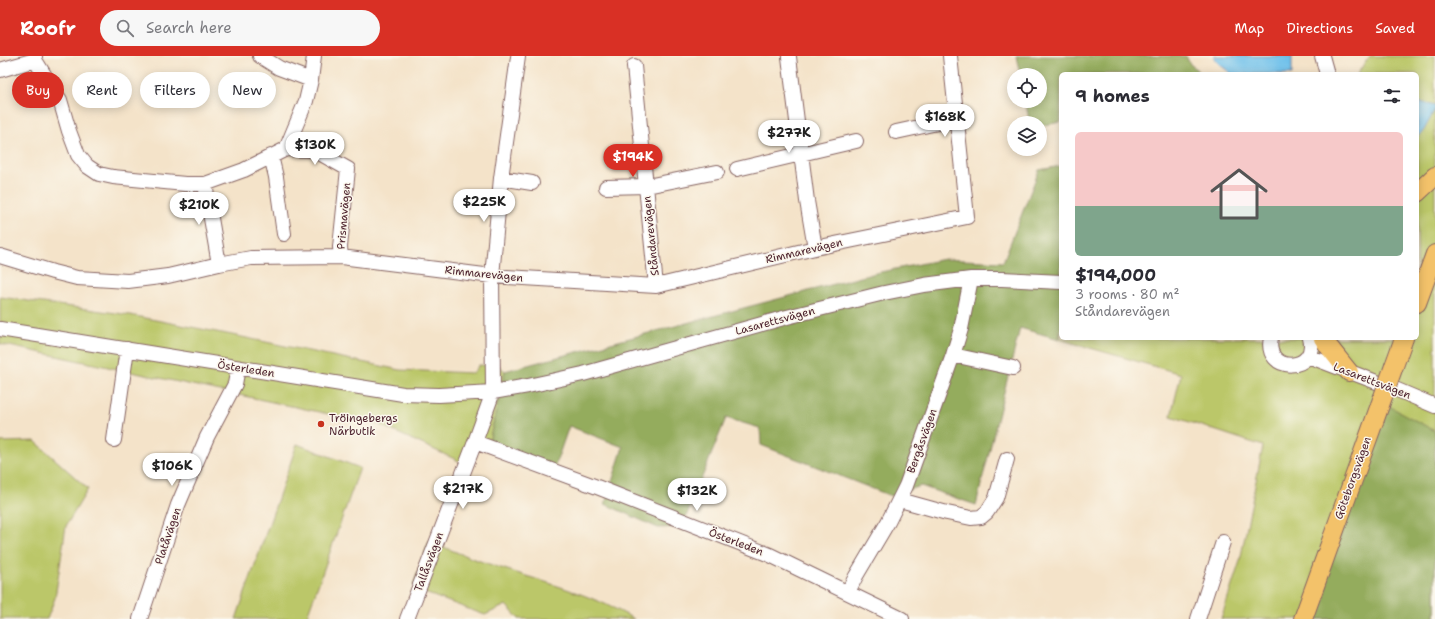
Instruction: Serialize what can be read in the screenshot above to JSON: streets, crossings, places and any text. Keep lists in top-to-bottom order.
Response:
{
  "streets": {
    "main road": ["Göteborgsvägen"],
    "street": [
      "Prismavägen",
      "Ståndarevägen",
      "Rimmarevägen",
      "Lasarettsvägen",
      "Österleden",
      "Bergåsvägen",
      "Platåvägen",
      "Tallåsvägen"
    ]
  },
  "crossings": [
    ["Prismavägen", "Rimmarevägen"],
    ["Ståndarevägen", "Rimmarevägen"],
    ["Lasarettsvägen", "Österleden"],
    ["Lasarettsvägen", "Bergåsvägen"],
    ["Lasarettsvägen", "Tallåsvägen"],
    ["Österleden", "Bergåsvägen"],
    ["Österleden", "Platåvägen"],
    ["Österleden", "Tallåsvägen"]
  ],
  "places": ["Tröingebergs Närbutik"],
  "page": {
    "header": "Roofr",
    "search": "Search here",
    "nav": ["Map", "Directions", "Saved"],
    "chip": [
      "Buy",
      "Rent",
      "Filters",
      "New"
    ],
    "heading": "9 homes",
    "price": [
      "$168K",
      "$277K",
      "$130K",
      "$194K",
      "$225K",
      "$210K",
      "$106K",
      "$217K",
      "$132K"
    ],
    "list": [
      {
        "name": "$194,000",
        "note": "3 rooms · 80 m² · Ståndarevägen"
      }
    ]
  }
}
